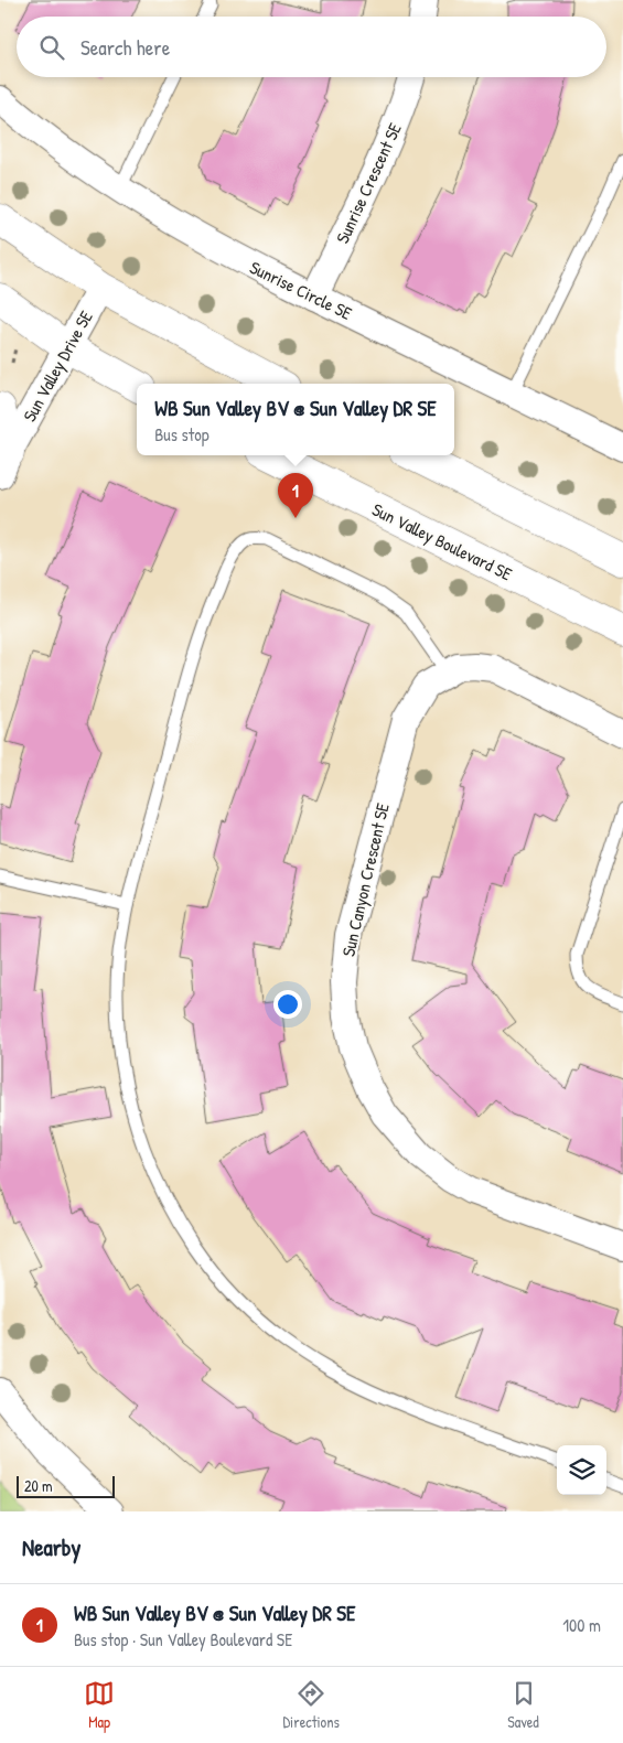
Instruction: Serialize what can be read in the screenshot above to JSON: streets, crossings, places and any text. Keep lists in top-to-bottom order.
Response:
{
  "streets": {
    "main road": ["Sun Valley Boulevard SE"],
    "street": [
      "Sunrise Crescent SE",
      "Sunrise Circle SE",
      "Sun Valley Drive SE",
      "Sun Canyon Crescent SE"
    ]
  },
  "crossings": [
    ["Sunrise Crescent SE", "Sunrise Circle SE"]
  ],
  "scale_bar": "20 m",
  "page": {
    "search": "Search here",
    "popup": ["WB Sun Valley BV @ Sun Valley DR SE", "Bus stop"],
    "pins": "1",
    "scale": "20 m",
    "heading": "Nearby",
    "list": [
      {
        "mark": "1",
        "name": "WB Sun Valley BV @ Sun Valley DR SE",
        "note": "Bus stop · Sun Valley Boulevard SE",
        "value": "100 m"
      }
    ],
    "nav": ["Map", "Directions", "Saved"]
  }
}
